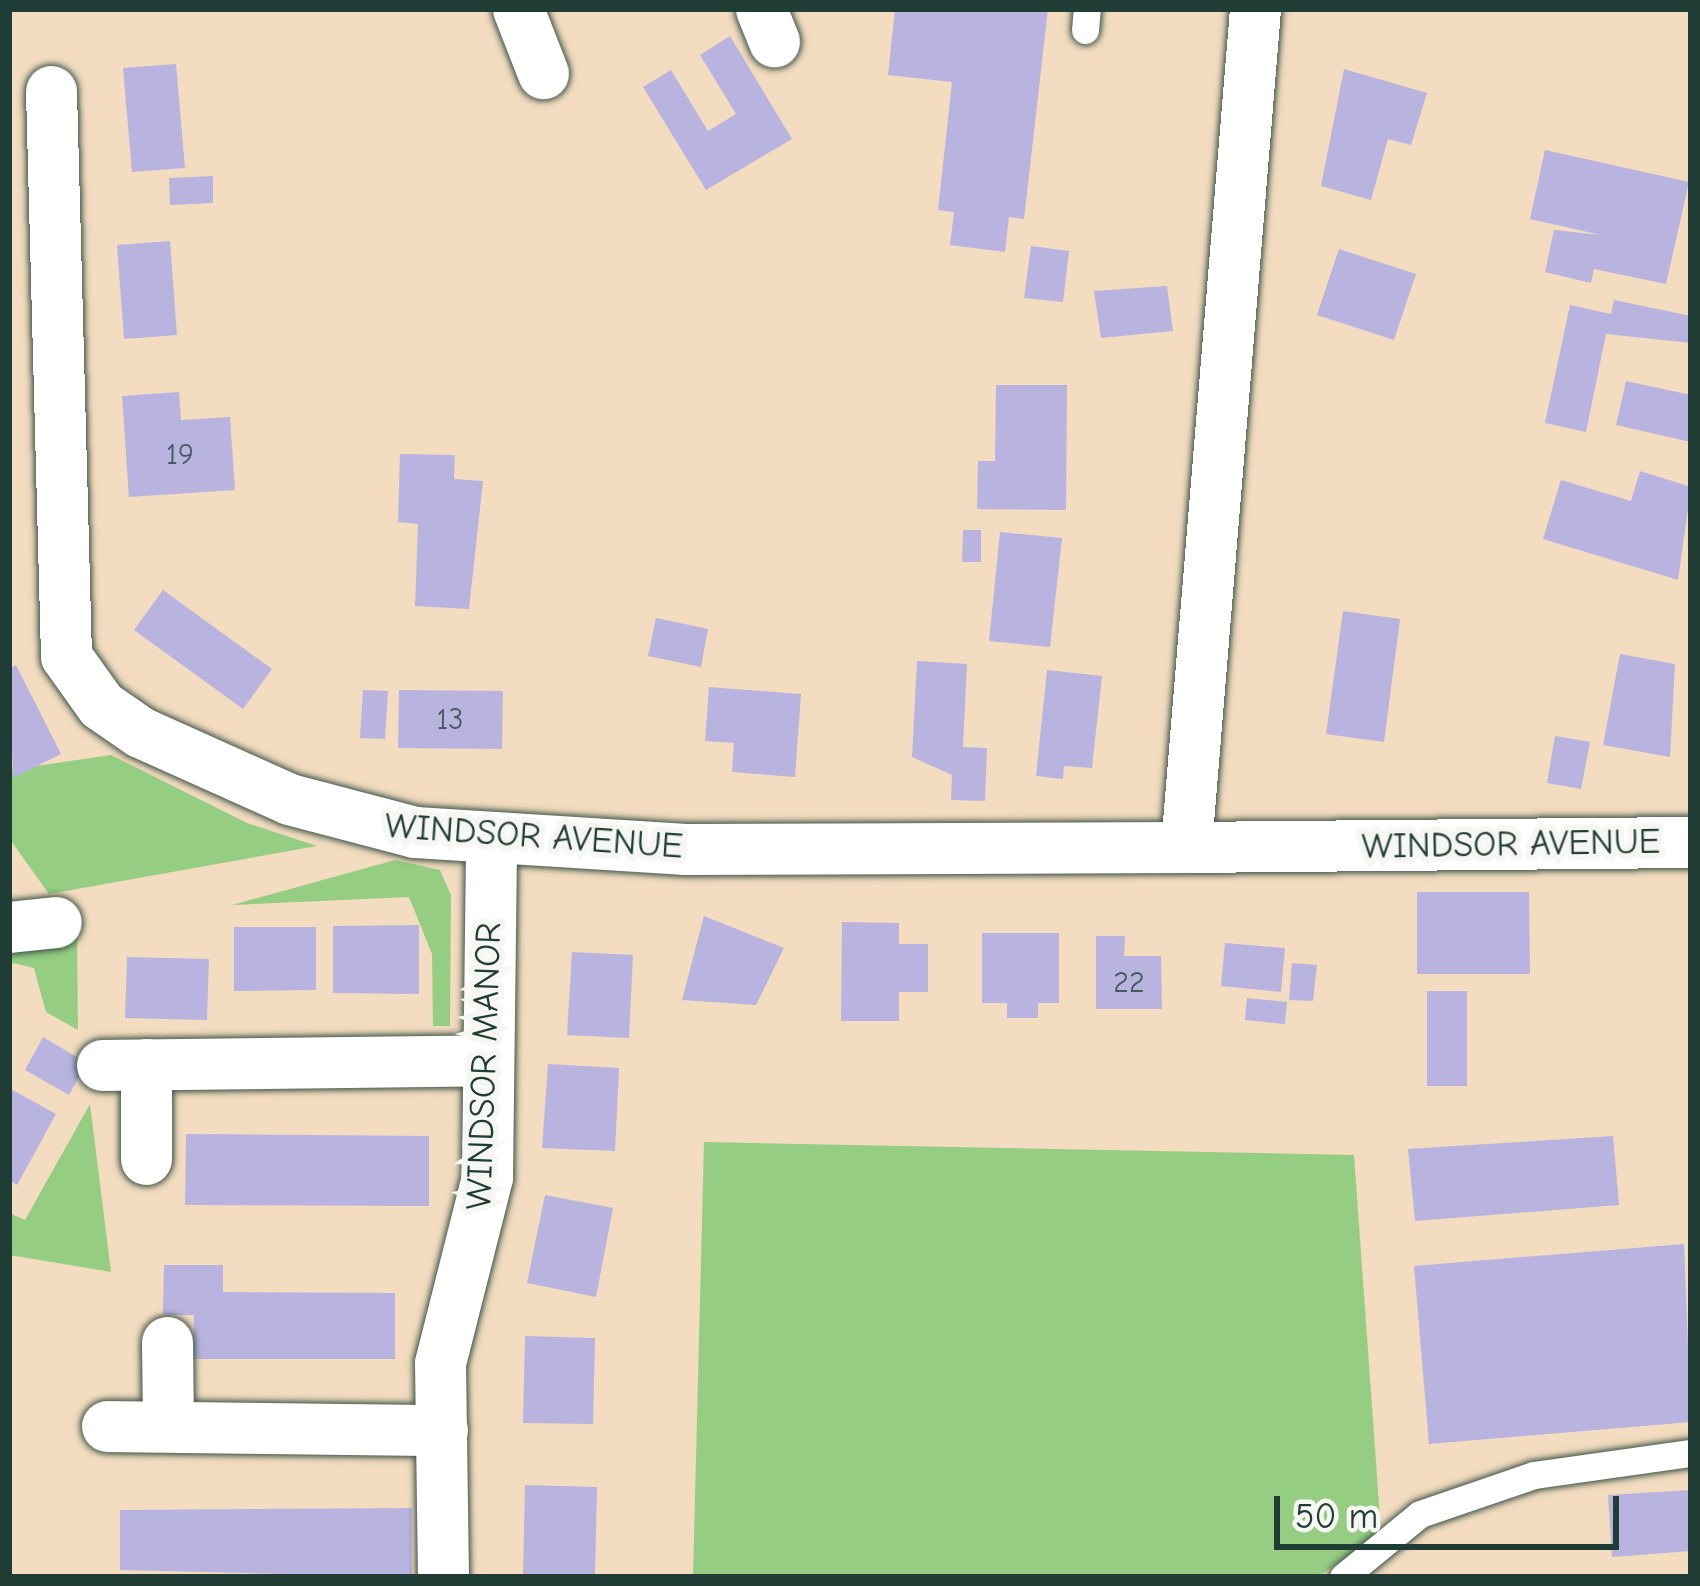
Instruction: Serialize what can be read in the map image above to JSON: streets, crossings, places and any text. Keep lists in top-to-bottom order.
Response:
{
  "streets": {
    "street": ["WINDSOR AVENUE", "WINDSOR MANOR"]
  },
  "crossings": [
    ["WINDSOR AVENUE", "WINDSOR MANOR"]
  ],
  "house_numbers": ["19", "13", "22"],
  "scale_bar": "50 m"
}
